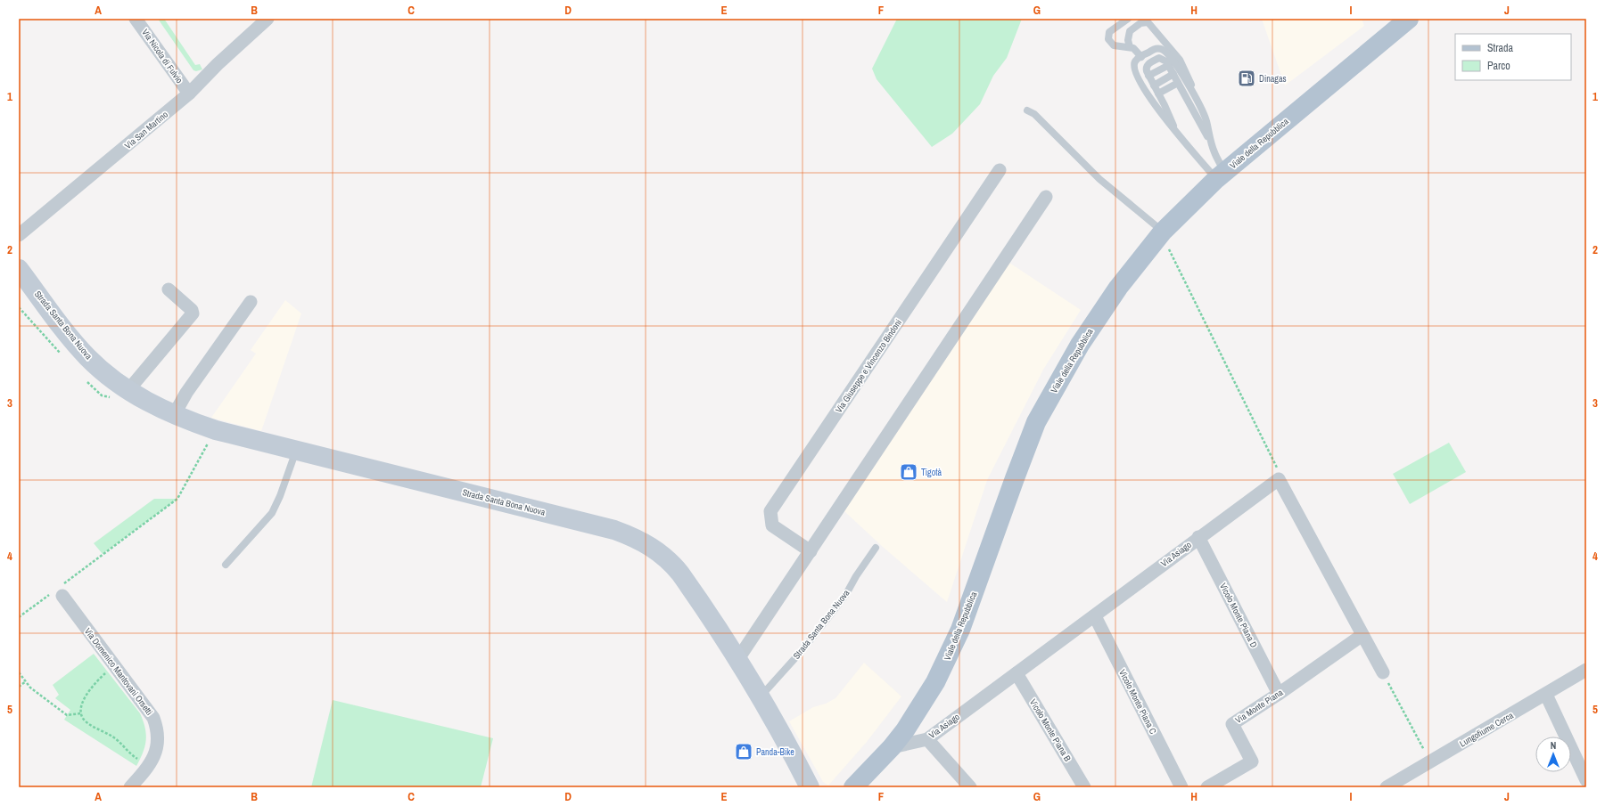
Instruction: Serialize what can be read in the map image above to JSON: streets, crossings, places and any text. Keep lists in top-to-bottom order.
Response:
{
  "streets": {
    "main road": ["Viale della Repubblica"],
    "street": [
      "Via Nicola di Fulvio",
      "Via San Martino",
      "Strada Santa Bona Nuova",
      "Via Giuseppe e Vincenzo Bindoni",
      "Via Asiago",
      "Vicolo Monte Piana D",
      "Via Domenico Mantovani Orsetti",
      "Vicolo Monte Piana C",
      "Via Monte Piana",
      "Lungofiume Cerca",
      "Vicolo Monte Piana B"
    ]
  },
  "crossings": [
    ["Via Nicola di Fulvio", "Via San Martino"],
    ["Viale della Repubblica", "Via Asiago"],
    ["Via Asiago", "Vicolo Monte Piana D"],
    ["Via Asiago", "Vicolo Monte Piana C"],
    ["Via Asiago", "Vicolo Monte Piana B"],
    ["Vicolo Monte Piana D", "Via Monte Piana"]
  ],
  "places": {
    "fuel station": ["Dinagas"],
    "shop": ["Tigotà", "Panda-Bike"]
  },
  "legend": ["Strada", "Parco"],
  "north": "top",
  "grid": {
    "columns": [
      "A",
      "B",
      "C",
      "D",
      "E",
      "F",
      "G",
      "H",
      "I",
      "J"
    ],
    "rows": [
      "1",
      "2",
      "3",
      "4",
      "5"
    ]
  }
}
